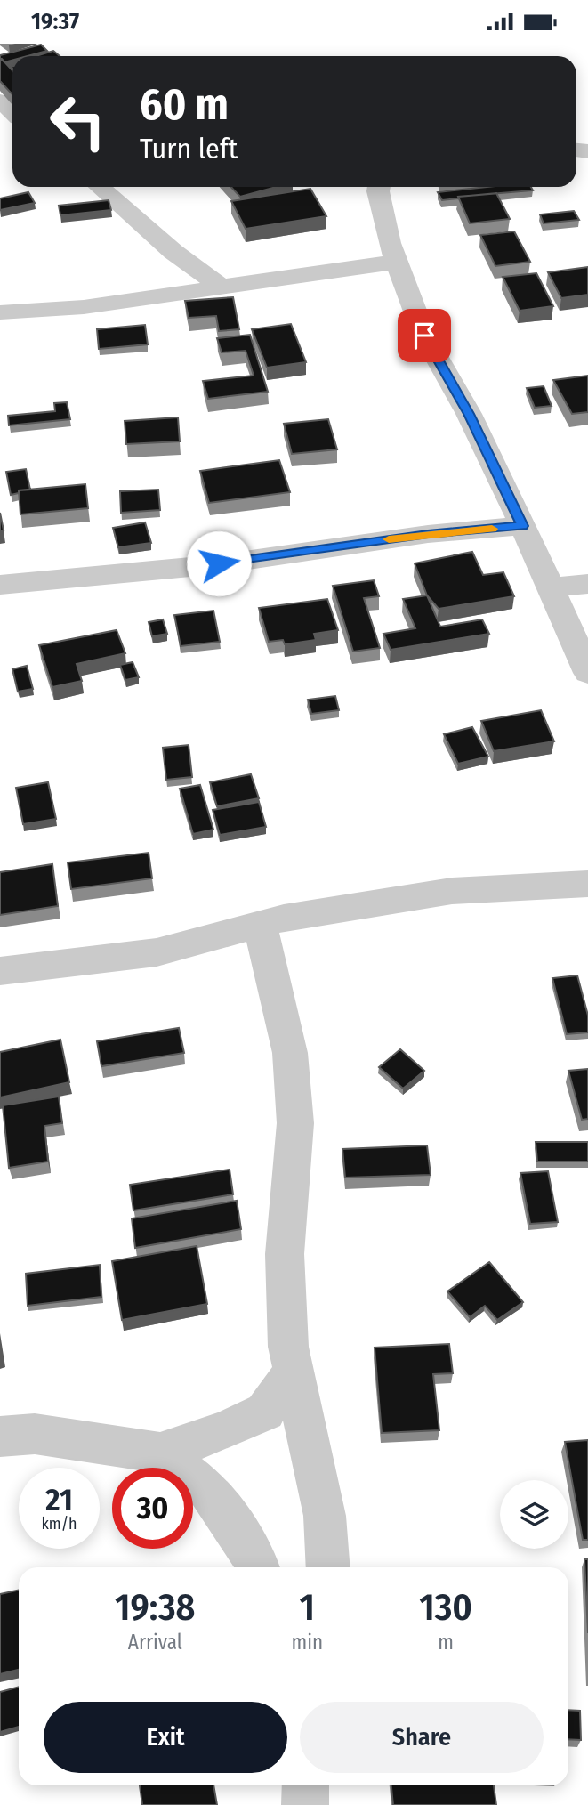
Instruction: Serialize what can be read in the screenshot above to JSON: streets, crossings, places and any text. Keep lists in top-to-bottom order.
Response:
{
  "page": {
    "status": "19:37",
    "turn": ["60 m", "Turn left"],
    "speed": "21 km/h",
    "limit": "30",
    "eta": [
      "19:38",
      "Arrival",
      "1",
      "min",
      "130",
      "m"
    ],
    "buttons": ["Exit", "Share"]
  }
}
